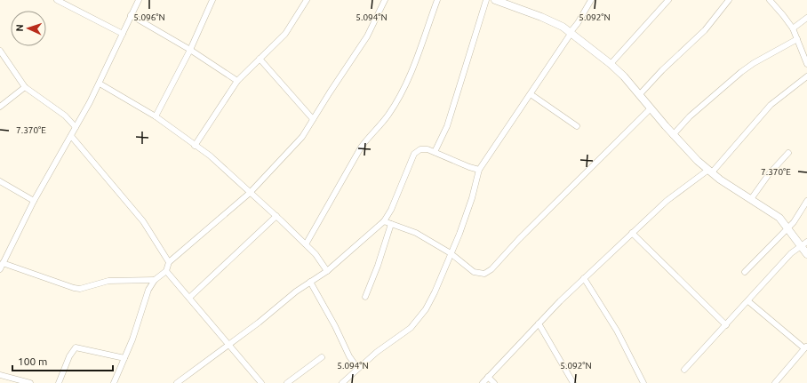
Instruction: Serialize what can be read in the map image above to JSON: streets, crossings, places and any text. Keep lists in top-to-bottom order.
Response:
{
  "scale_bar": "100 m",
  "north": "left",
  "coordinates": [
    "5.096°N",
    "5.094°N",
    "5.092°N",
    "7.370°E"
  ]
}
